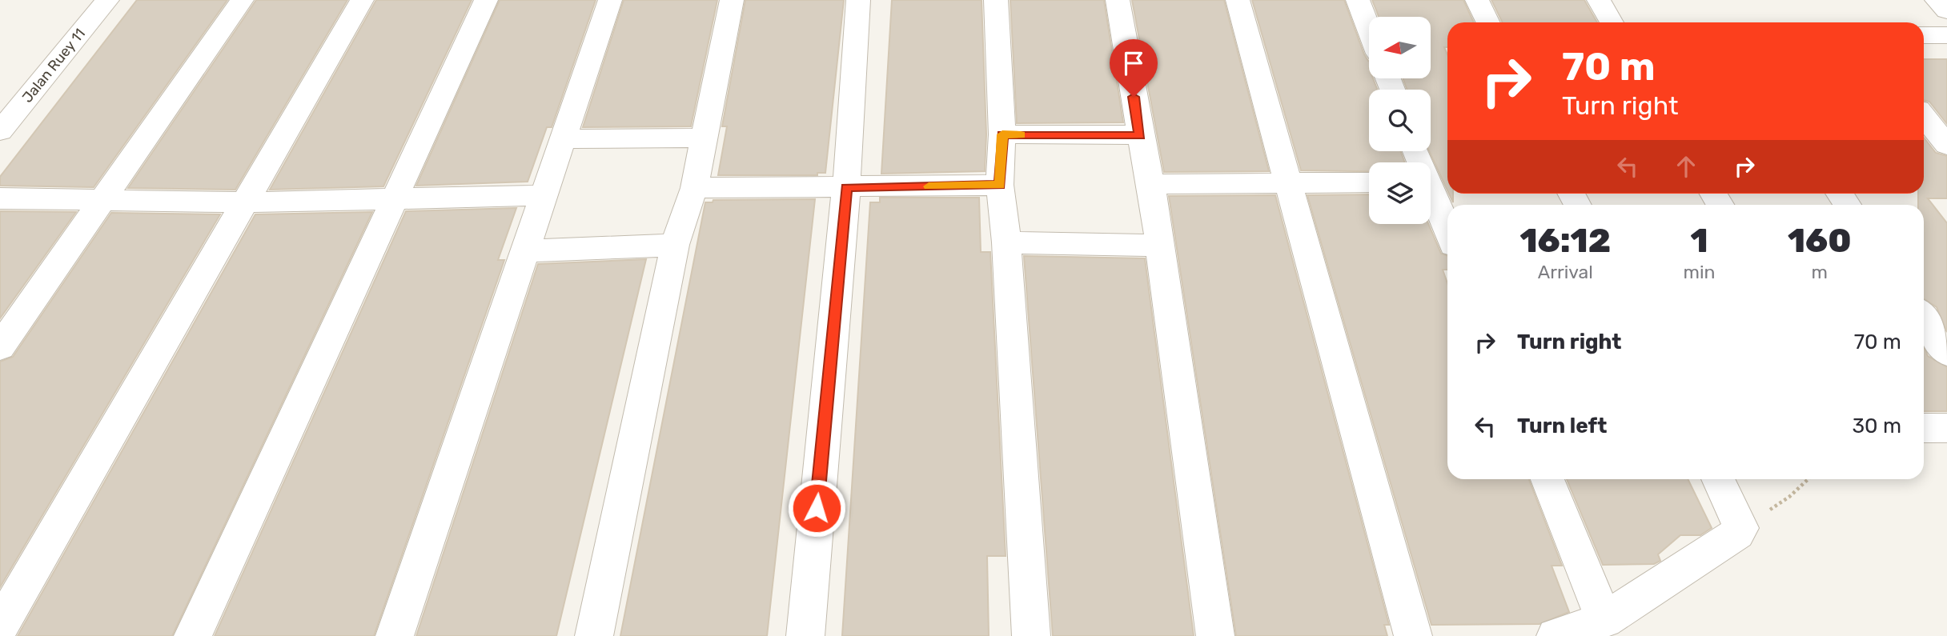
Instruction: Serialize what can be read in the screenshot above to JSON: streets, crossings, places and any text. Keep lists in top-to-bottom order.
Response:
{
  "streets": {
    "street": ["Jalan Ruey 11"]
  },
  "north": "left",
  "page": {
    "turn": ["70 m", "Turn right"],
    "eta": [
      "16:12",
      "Arrival",
      "1",
      "min",
      "160",
      "m"
    ],
    "list": [
      {
        "name": "Turn right",
        "value": "70 m"
      },
      {
        "name": "Turn left",
        "value": "30 m"
      }
    ]
  }
}
